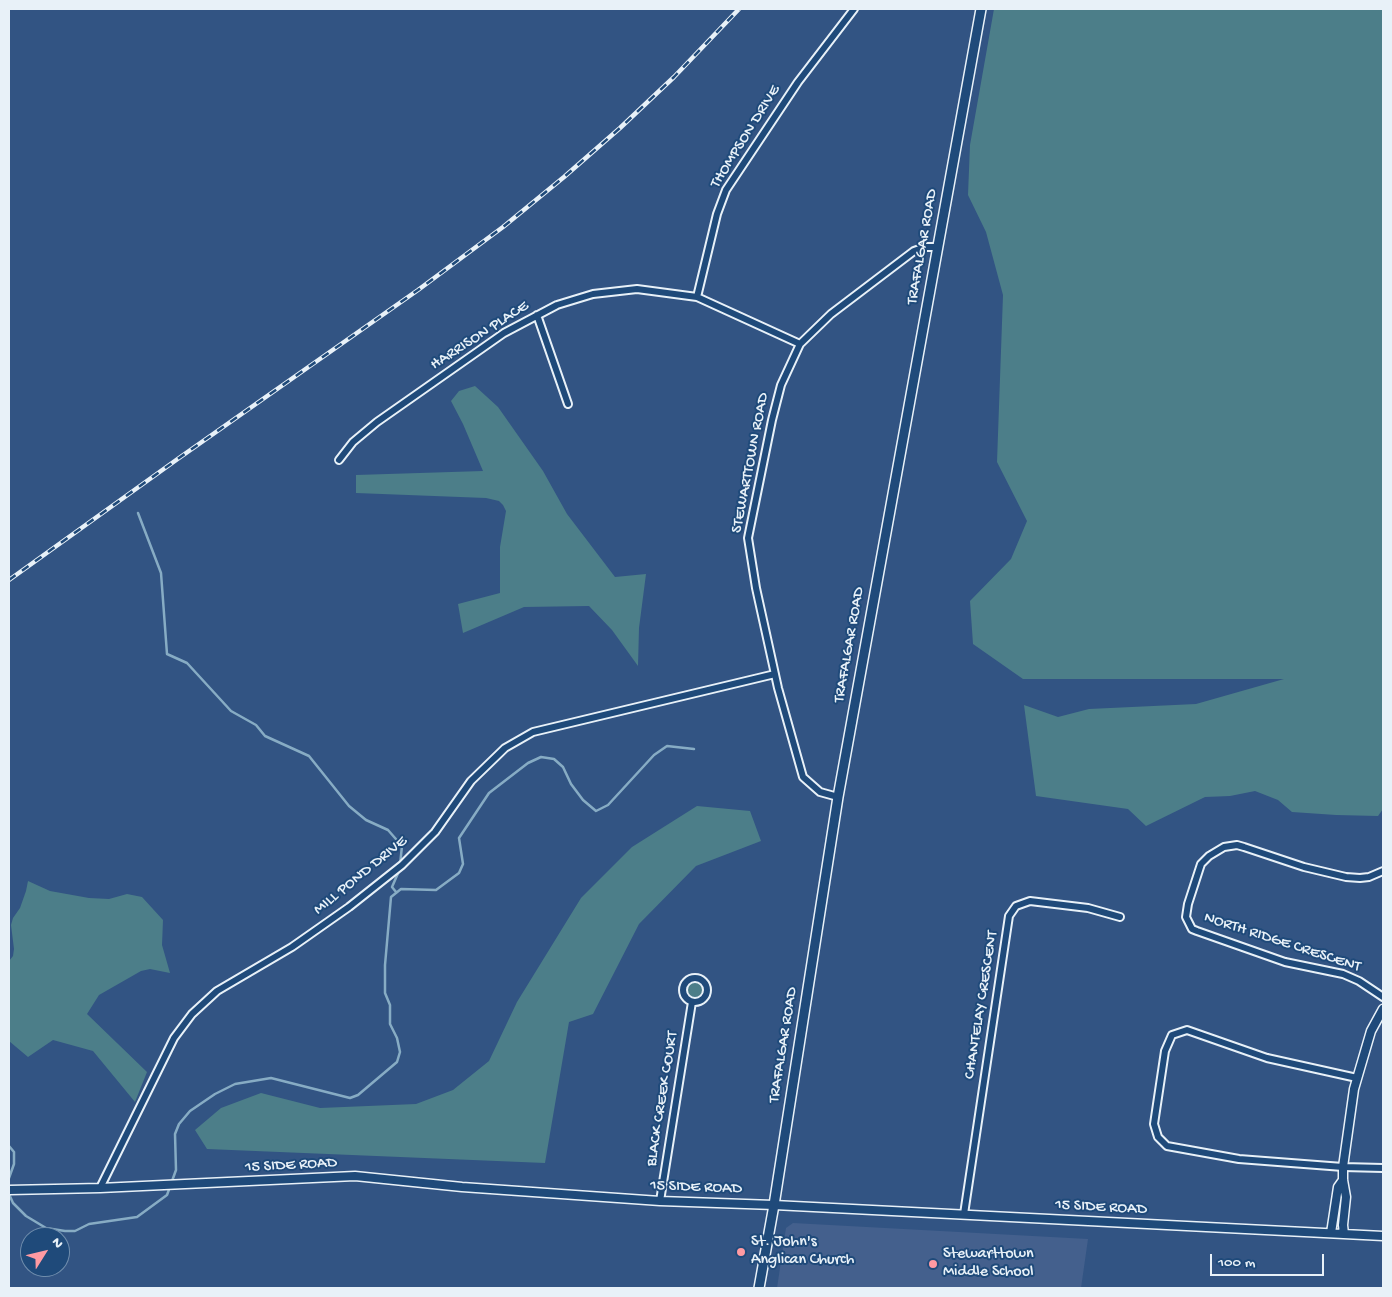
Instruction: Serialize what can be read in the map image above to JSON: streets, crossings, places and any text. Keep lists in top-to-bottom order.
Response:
{
  "streets": {
    "main road": ["TRAFALGAR ROAD"],
    "street": [
      "THOMPSON DRIVE",
      "HARRISON PLACE",
      "STEWARTTOWN ROAD",
      "MILL POND DRIVE",
      "NORTH RIDGE CRESCENT",
      "CHANTELAY CRESCENT",
      "BLACK CREEK COURT",
      "15 SIDE ROAD"
    ]
  },
  "crossings": [
    ["THOMPSON DRIVE", "HARRISON PLACE"],
    ["TRAFALGAR ROAD", "STEWARTTOWN ROAD"],
    ["TRAFALGAR ROAD", "15 SIDE ROAD"],
    ["HARRISON PLACE", "STEWARTTOWN ROAD"],
    ["STEWARTTOWN ROAD", "MILL POND DRIVE"],
    ["MILL POND DRIVE", "15 SIDE ROAD"],
    ["CHANTELAY CRESCENT", "15 SIDE ROAD"],
    ["BLACK CREEK COURT", "15 SIDE ROAD"]
  ],
  "places": ["St. John's Anglican Church", "Stewarttown Middle School"],
  "scale_bar": "100 m",
  "north": "top right"
}
